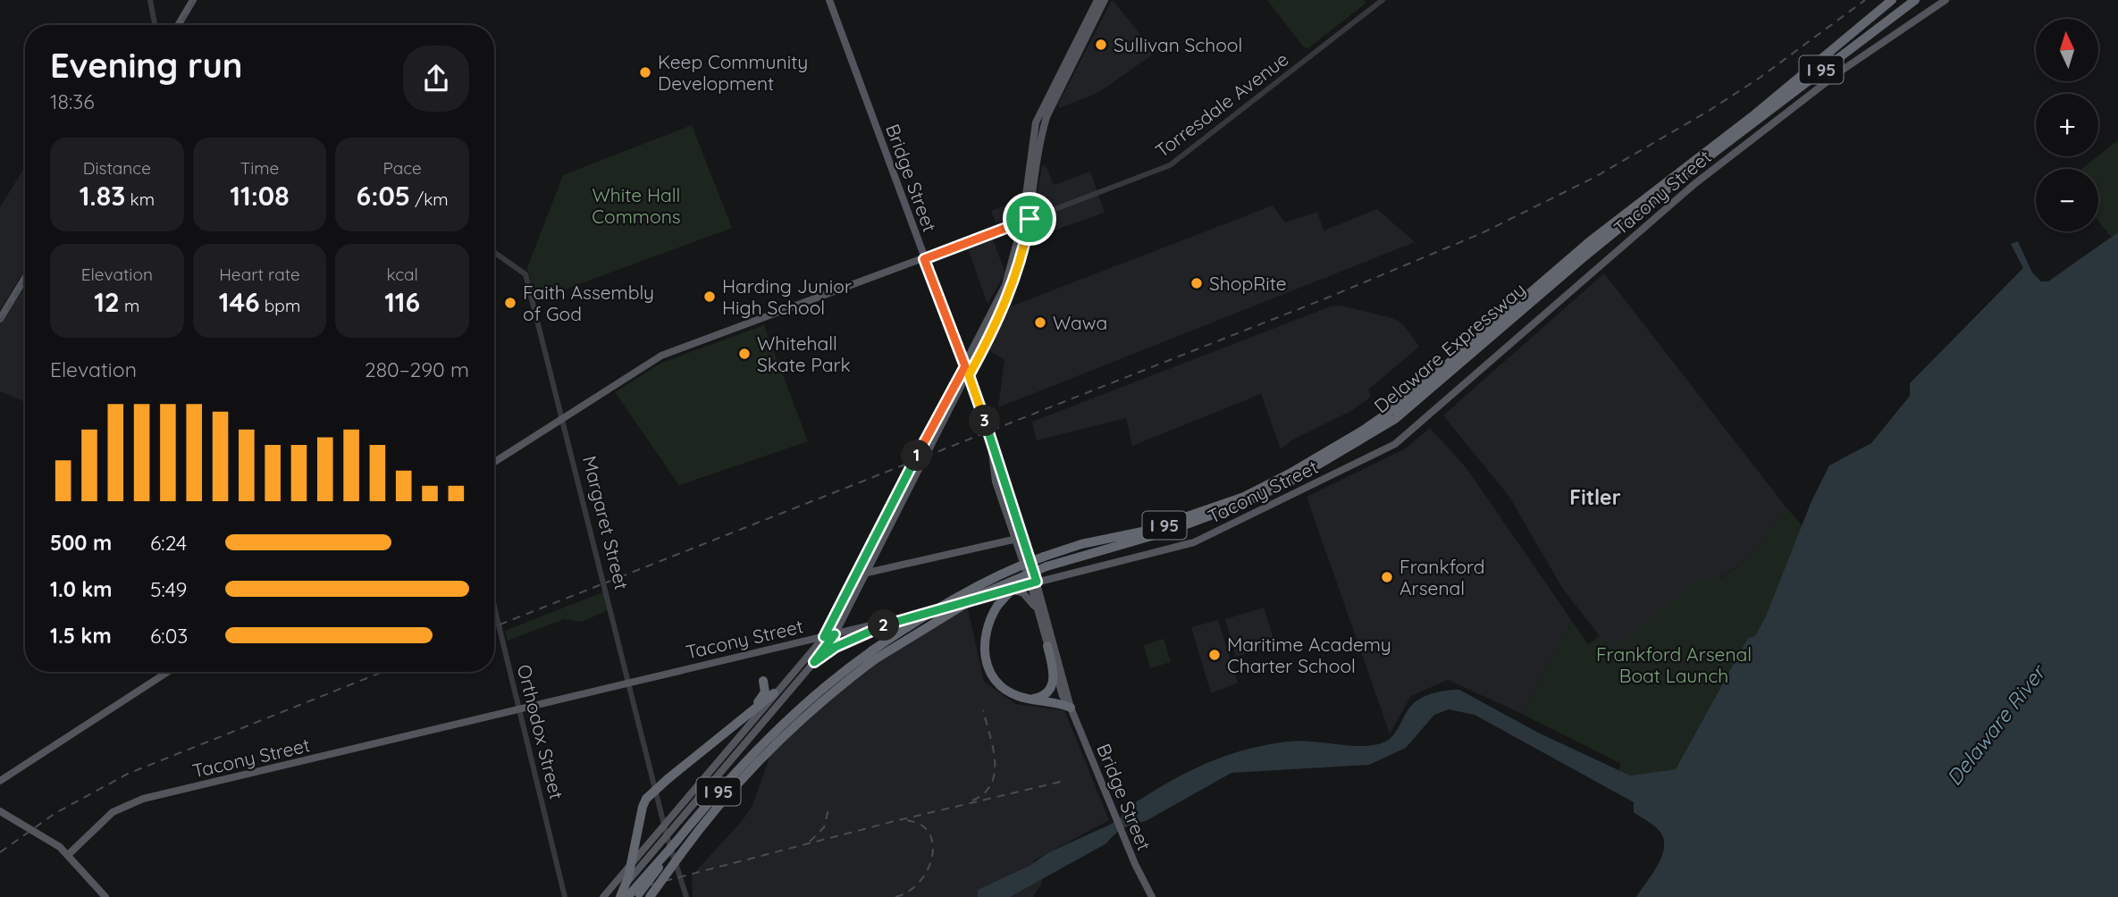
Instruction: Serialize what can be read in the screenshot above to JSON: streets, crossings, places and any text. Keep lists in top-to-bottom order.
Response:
{
  "streets": {
    "highway": ["I 95", "Delaware Expressway"],
    "main road": ["Torresdale Avenue", "Bridge Street", "Tacony Street"],
    "street": ["Margaret Street", "Orthodox Street"]
  },
  "crossings": [
    ["Torresdale Avenue", "Bridge Street"],
    ["Torresdale Avenue", "Margaret Street"],
    ["Bridge Street", "Tacony Street"],
    ["Tacony Street", "Margaret Street"],
    ["Tacony Street", "Orthodox Street"]
  ],
  "districts": ["Fitler"],
  "water": ["Delaware River"],
  "parks": ["White Hall Commons", "Frankford Arsenal Boat Launch"],
  "places": [
    "Sullivan School",
    "Keep Community Development",
    "ShopRite",
    "Harding Junior High School",
    "Faith Assembly of God",
    "Wawa",
    "Whitehall Skate Park",
    "Frankford Arsenal",
    "Maritime Academy Charter School"
  ],
  "north": "top",
  "page": {
    "map_buttons": ["+", "−"],
    "heading": ["Evening run", "18:36"],
    "stats": [
      ["Distance", "1.83 km"],
      ["Time", "11:08"],
      ["Pace", "6:05 /km"],
      ["Elevation", "12 m"],
      ["Heart rate", "146 bpm"],
      ["kcal", "116"]
    ],
    "chart": ["Elevation", "280–290 m"],
    "pins": ["3", "1", "2"],
    "list": [
      {
        "name": "500 m",
        "note": "6:24"
      },
      {
        "name": "1.0 km",
        "note": "5:49"
      },
      {
        "name": "1.5 km",
        "note": "6:03"
      }
    ]
  }
}
